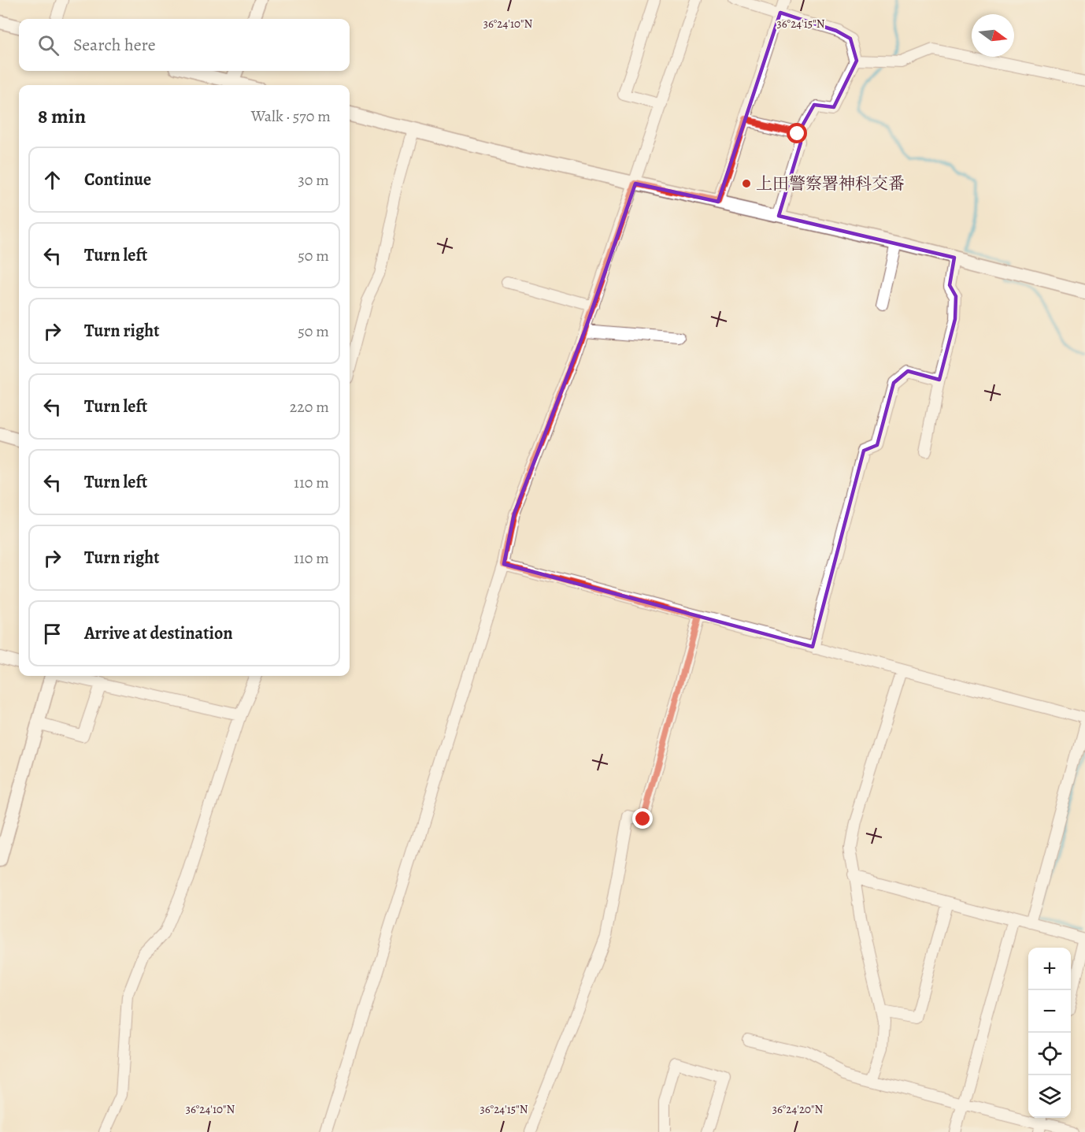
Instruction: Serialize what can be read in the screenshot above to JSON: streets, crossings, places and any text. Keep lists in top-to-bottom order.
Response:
{
  "places": ["上田警察署神科交番"],
  "north": "right",
  "page": {
    "search": "Search here",
    "heading": ["8 min", "Walk · 570 m"],
    "list": [
      ["Continue", "30 m"],
      ["Turn left", "50 m"],
      ["Turn right", "50 m"],
      ["Turn left", "220 m"],
      ["Turn left", "110 m"],
      ["Turn right", "110 m"],
      "Arrive at destination"
    ],
    "map_buttons": ["+", "−"]
  },
  "coordinates": ["36°24'10\"N", "36°24'15\"N", "36°24'20\"N"]
}
